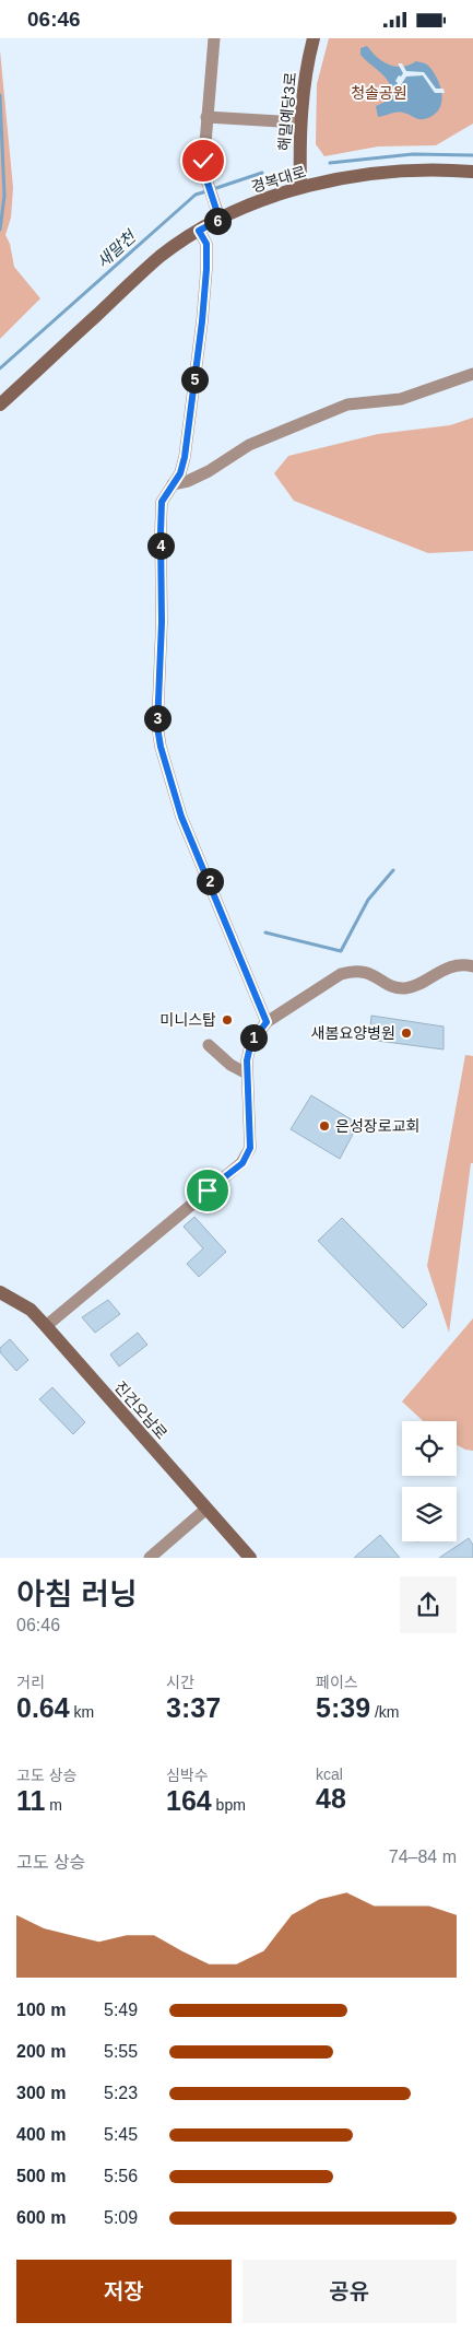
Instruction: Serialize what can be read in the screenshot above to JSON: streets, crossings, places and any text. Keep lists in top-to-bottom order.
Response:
{
  "streets": {
    "street": ["해밀예당3로", "경복대로", "진건오남로"]
  },
  "crossings": [
    ["해밀예당3로", "경복대로"]
  ],
  "water": ["새말천"],
  "parks": ["청솔공원"],
  "places": ["미니스탑", "새봄요양병원", "은성장로교회"],
  "page": {
    "status": "06:46",
    "pins": [
      "6",
      "5",
      "4",
      "3",
      "2",
      "1"
    ],
    "heading": ["아침 러닝", "06:46"],
    "stats": [
      ["거리", "0.64 km"],
      ["시간", "3:37"],
      ["페이스", "5:39 /km"],
      ["고도 상승", "11 m"],
      ["심박수", "164 bpm"],
      ["kcal", "48"]
    ],
    "chart": ["고도 상승", "74–84 m"],
    "list": [
      {
        "name": "100 m",
        "note": "5:49"
      },
      {
        "name": "200 m",
        "note": "5:55"
      },
      {
        "name": "300 m",
        "note": "5:23"
      },
      {
        "name": "400 m",
        "note": "5:45"
      },
      {
        "name": "500 m",
        "note": "5:56"
      },
      {
        "name": "600 m",
        "note": "5:09"
      }
    ],
    "buttons": ["저장", "공유"]
  }
}
